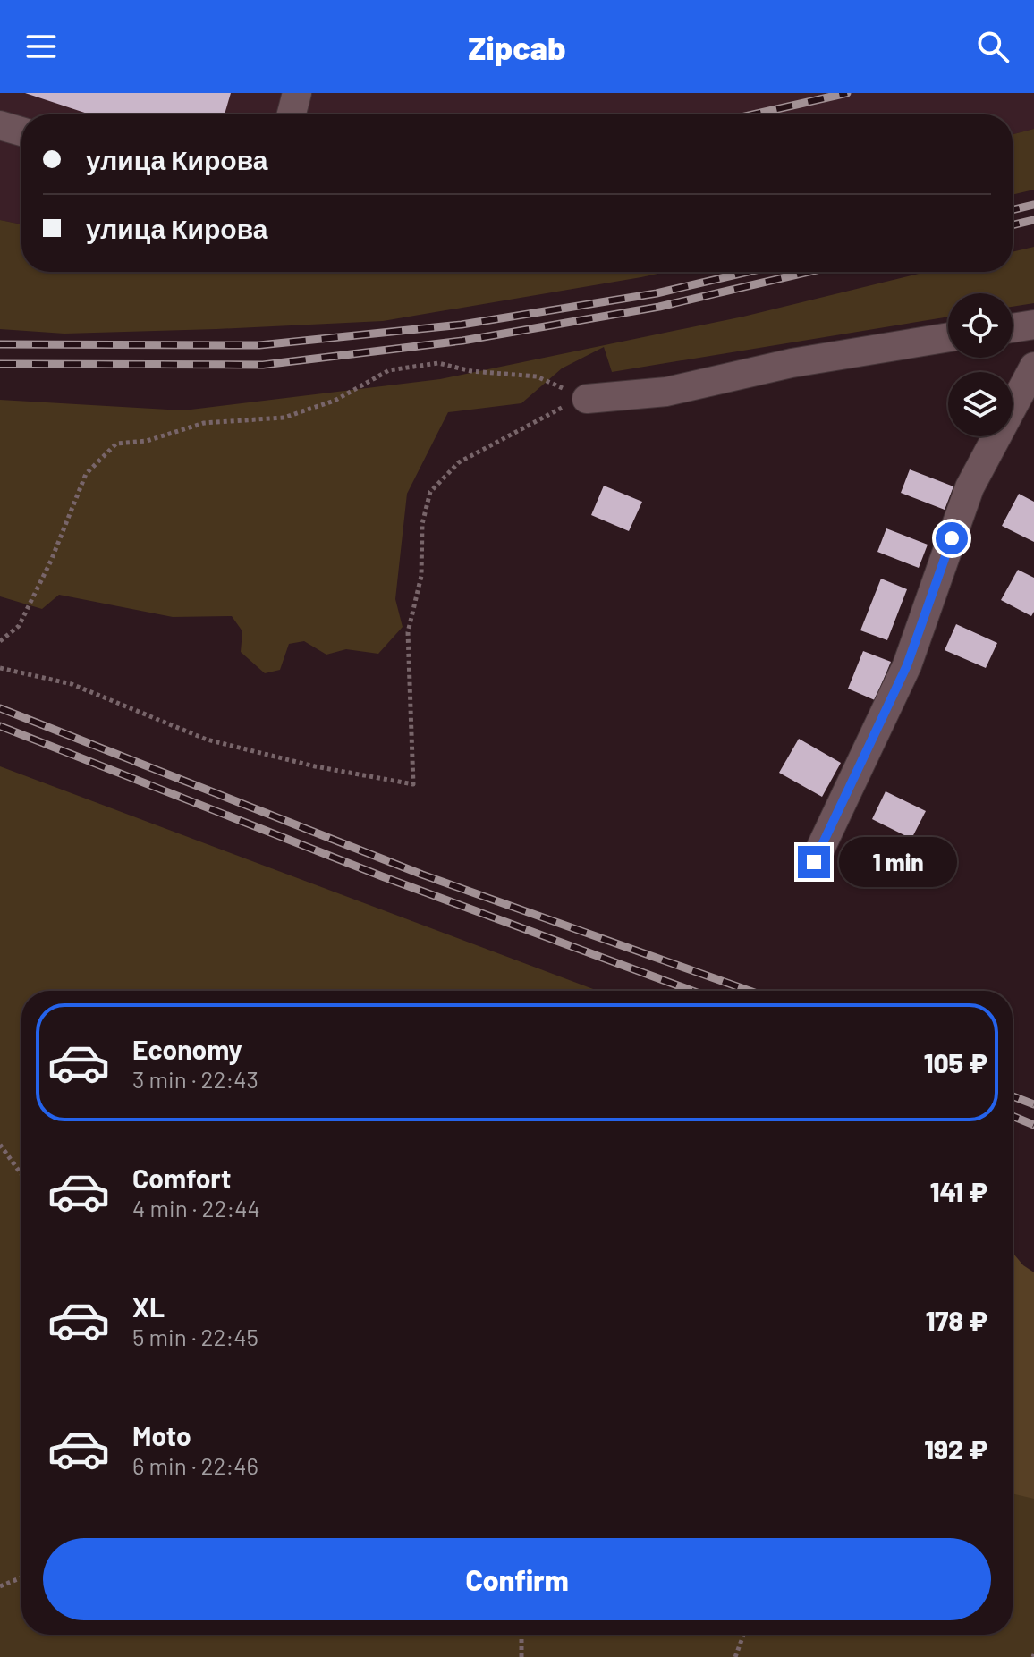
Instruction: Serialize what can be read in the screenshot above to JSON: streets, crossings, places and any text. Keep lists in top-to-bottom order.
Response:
{
  "page": {
    "header": "Zipcab",
    "banner": ["улица Кирова", "улица Кирова"],
    "bubble": "1 min",
    "list": [
      {
        "name": "Economy",
        "note": "3 min · 22:43",
        "value": "105 ₽"
      },
      {
        "name": "Comfort",
        "note": "4 min · 22:44",
        "value": "141 ₽"
      },
      {
        "name": "XL",
        "note": "5 min · 22:45",
        "value": "178 ₽"
      },
      {
        "name": "Moto",
        "note": "6 min · 22:46",
        "value": "192 ₽"
      }
    ],
    "buttons": "Confirm"
  }
}
